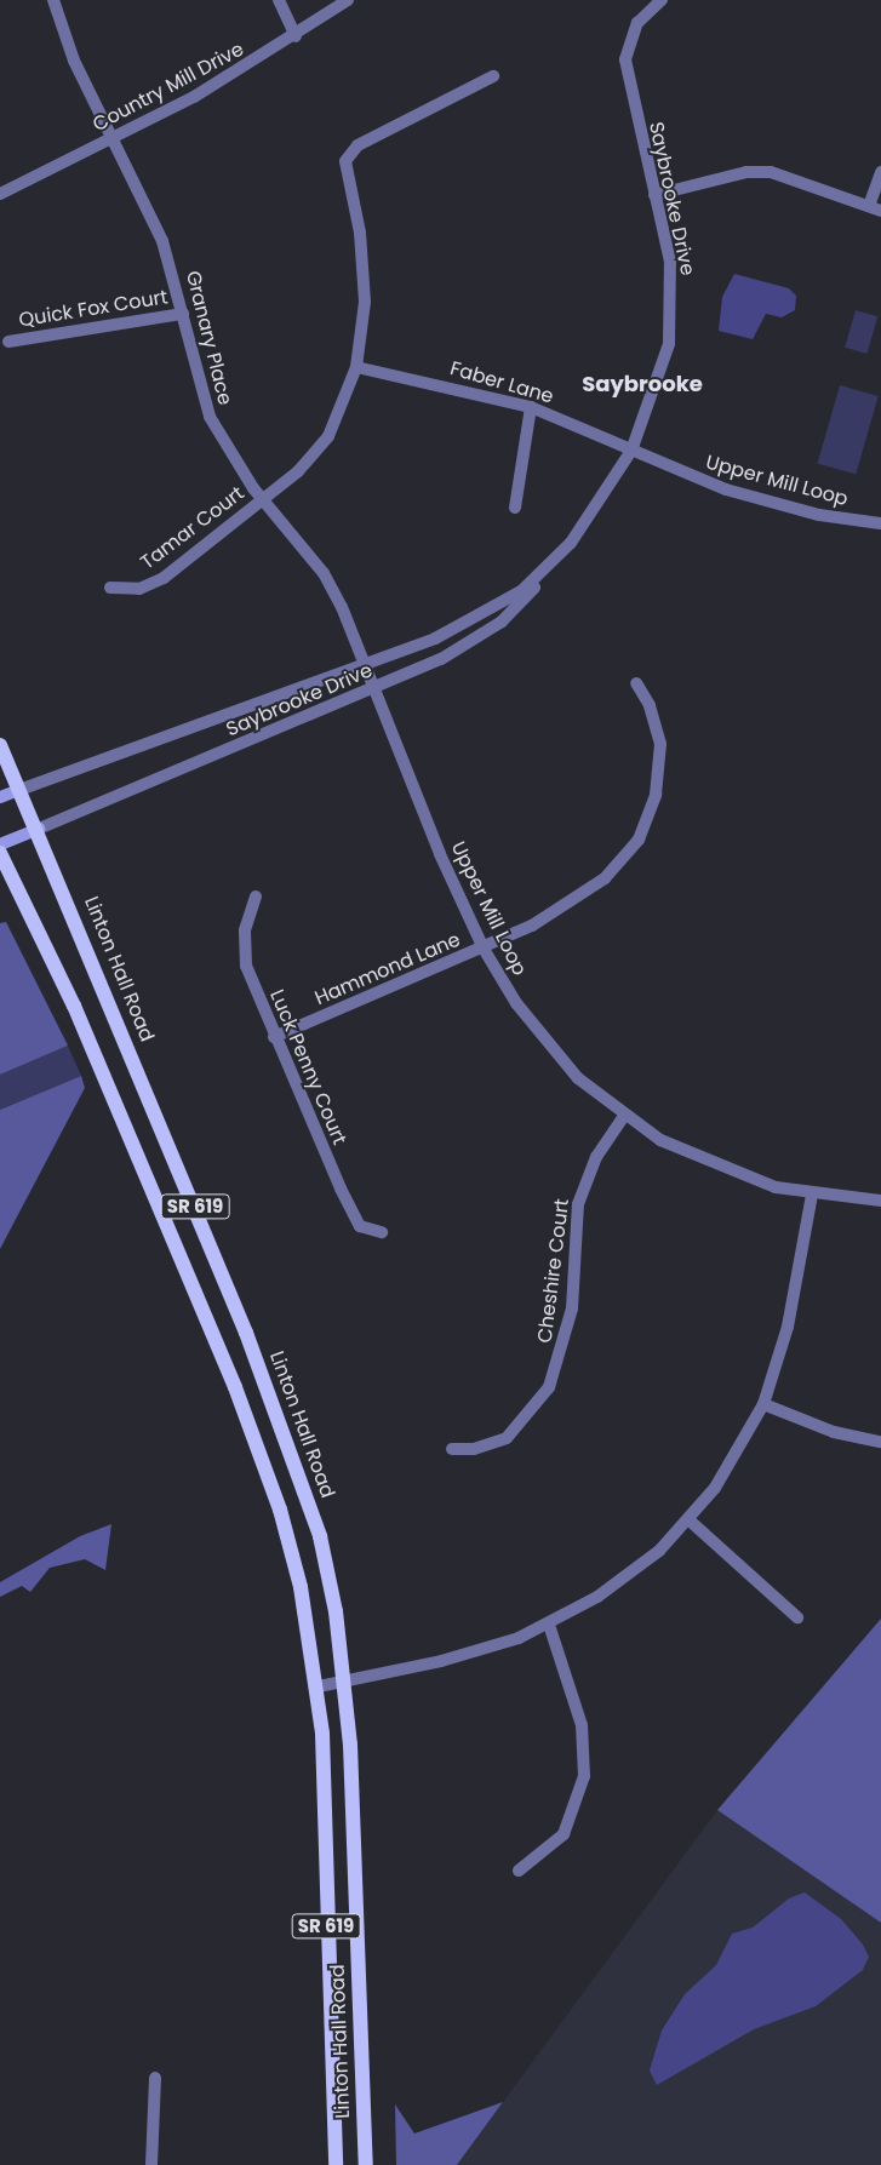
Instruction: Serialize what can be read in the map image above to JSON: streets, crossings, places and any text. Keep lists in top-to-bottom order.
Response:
{
  "streets": {
    "main road": ["Linton Hall Road", "SR 619"],
    "street": [
      "Country Mill Drive",
      "Saybrooke Drive",
      "Quick Fox Court",
      "Granary Place",
      "Faber Lane",
      "Upper Mill Loop",
      "Tamar Court",
      "Hammond Lane",
      "Luck Penny Court",
      "Cheshire Court"
    ]
  },
  "crossings": [
    ["Country Mill Drive", "Granary Place"],
    ["Saybrooke Drive", "Granary Place"],
    ["Saybrooke Drive", "Faber Lane"],
    ["Saybrooke Drive", "Upper Mill Loop"],
    ["Saybrooke Drive", "Linton Hall Road"],
    ["Quick Fox Court", "Granary Place"],
    ["Granary Place", "Upper Mill Loop"],
    ["Granary Place", "Tamar Court"],
    ["Faber Lane", "Upper Mill Loop"],
    ["Faber Lane", "Tamar Court"],
    ["Upper Mill Loop", "Hammond Lane"],
    ["Upper Mill Loop", "Cheshire Court"],
    ["Hammond Lane", "Luck Penny Court"]
  ],
  "districts": ["Saybrooke"]
}
